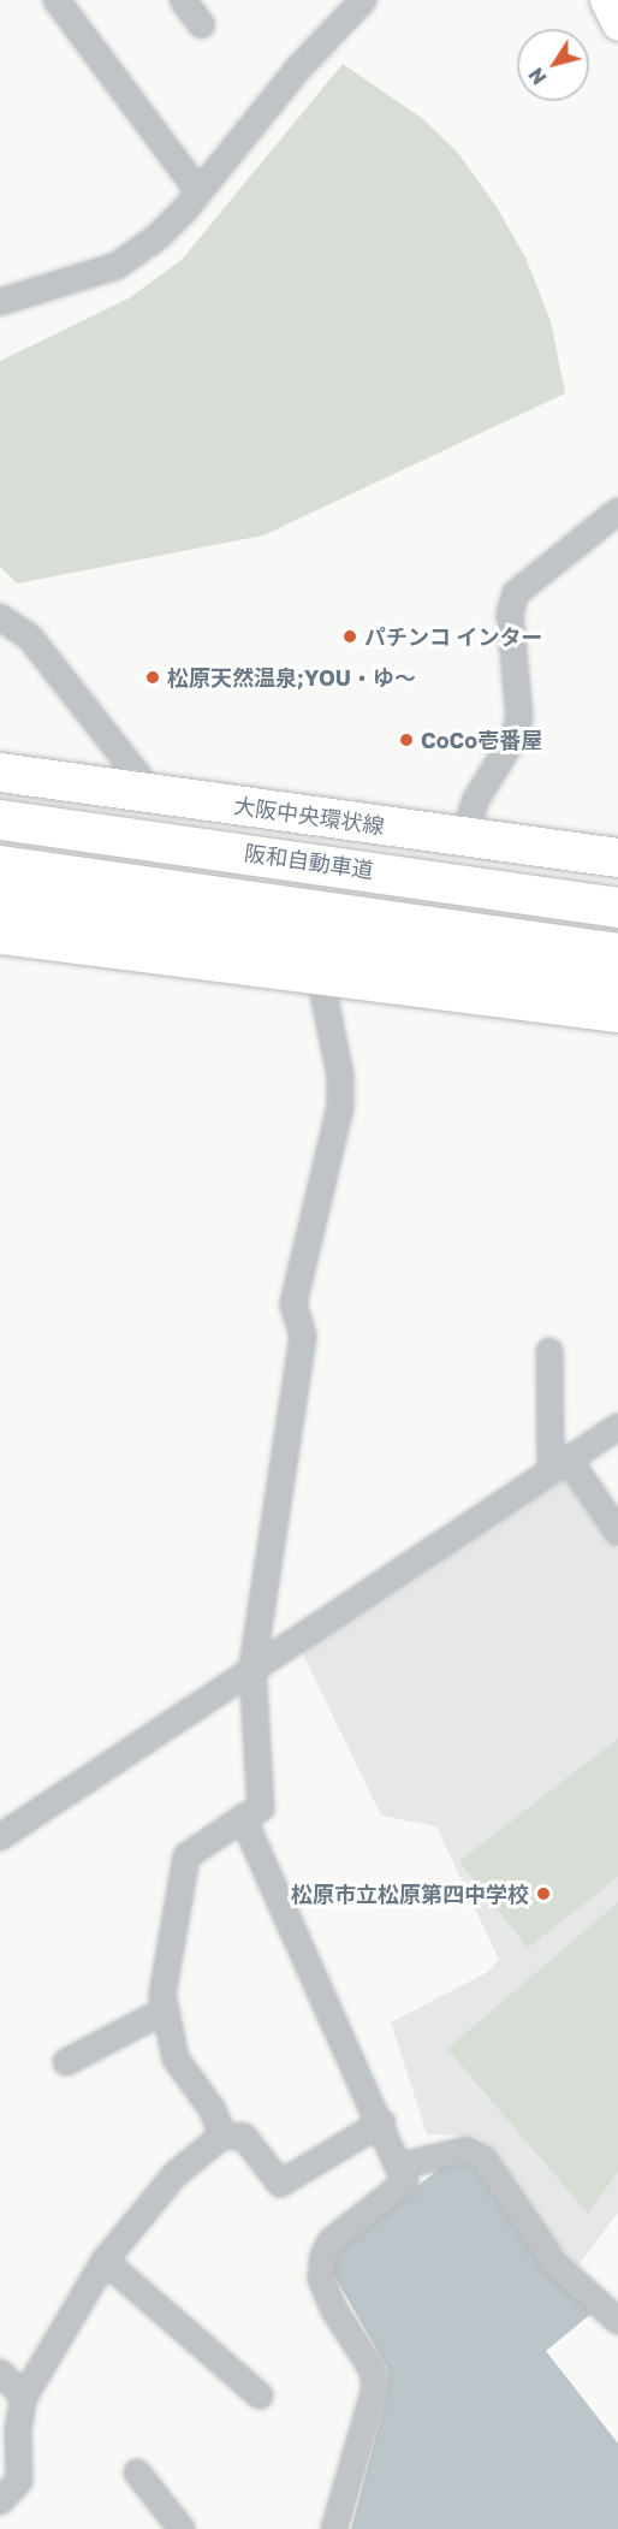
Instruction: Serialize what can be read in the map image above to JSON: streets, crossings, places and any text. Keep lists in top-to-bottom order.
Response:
{
  "streets": {
    "highway": ["阪和自動車道"],
    "main road": ["大阪中央環状線"]
  },
  "places": [
    "パチンコ インター",
    "松原天然温泉;YOU・ゆ〜",
    "CoCo壱番屋",
    "松原市立松原第四中学校"
  ],
  "north": "bottom left"
}
